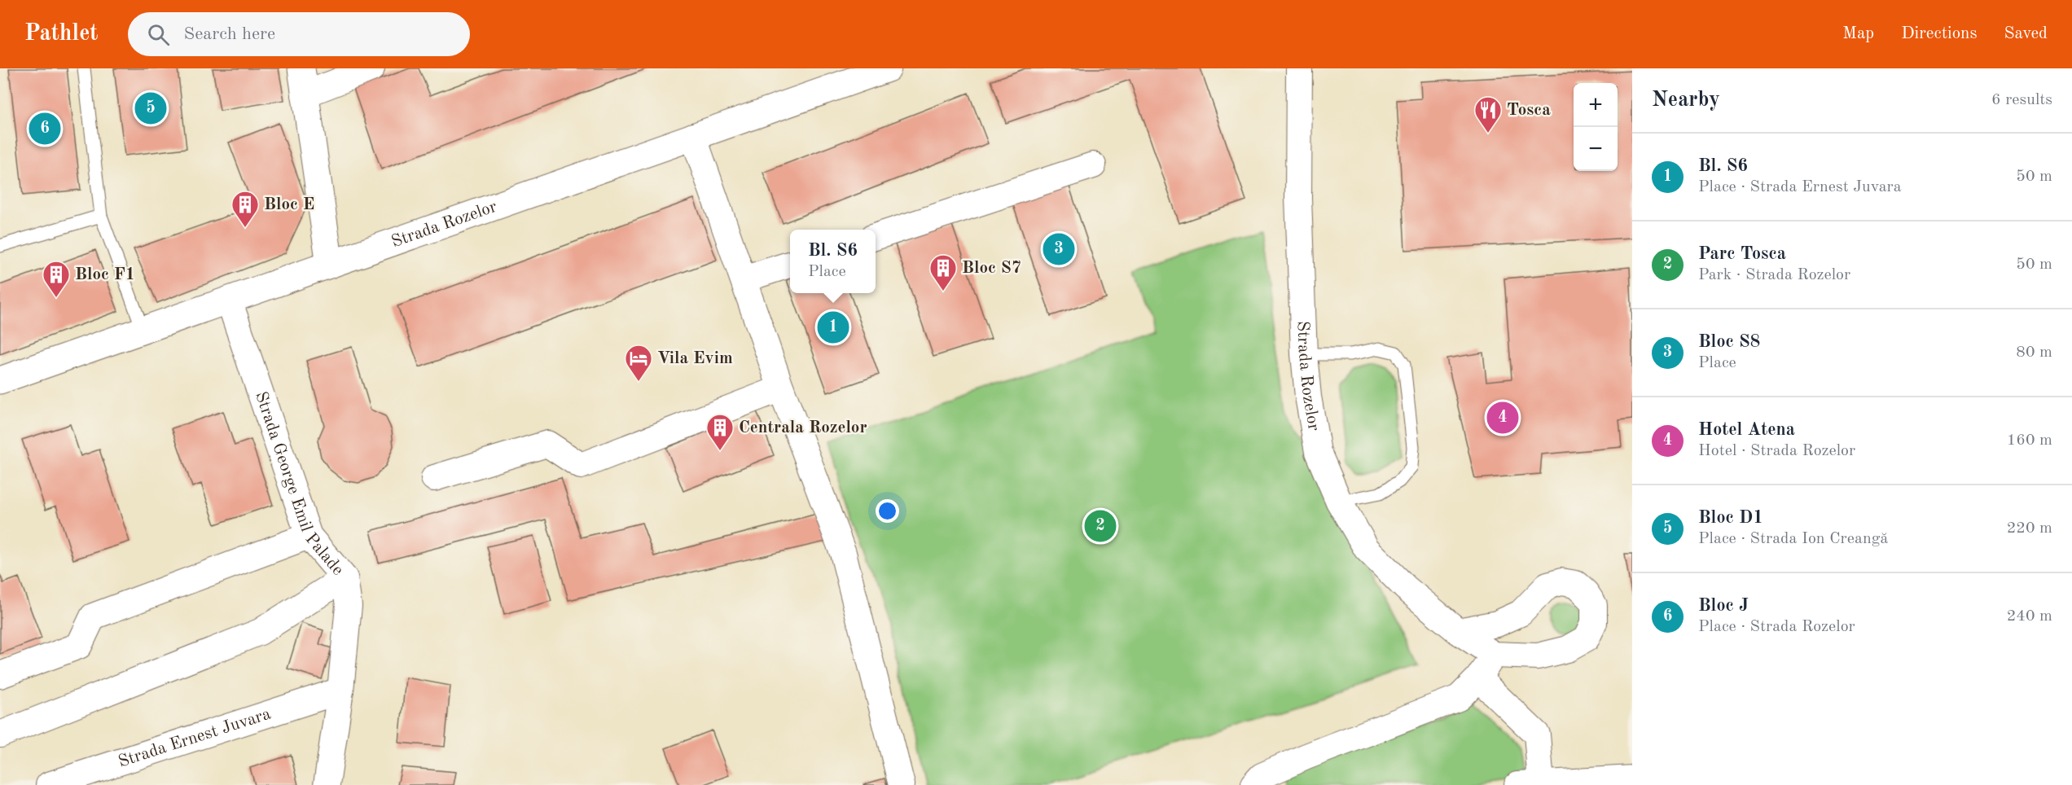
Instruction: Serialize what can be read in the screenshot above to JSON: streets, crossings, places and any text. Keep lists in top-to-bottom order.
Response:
{
  "streets": {
    "street": ["Strada Rozelor", "Strada George Emil Palade", "Strada Ernest Juvara"]
  },
  "crossings": [
    ["Strada Rozelor", "Strada George Emil Palade"],
    ["Strada George Emil Palade", "Strada Ernest Juvara"]
  ],
  "places": {
    "restaurant": ["Tosca"],
    "building": [
      "Bloc E",
      "Bloc S7",
      "Bloc F1",
      "Centrala Rozelor"
    ],
    "hotel": ["Vila Evim"]
  },
  "page": {
    "header": "Pathlet",
    "search": "Search here",
    "nav": ["Map", "Directions", "Saved"],
    "heading": ["Nearby", "6 results"],
    "map_buttons": ["+", "−"],
    "pins": [
      "5",
      "6",
      "3",
      "1",
      "4",
      "2"
    ],
    "list": [
      {
        "mark": "1",
        "name": "Bl. S6",
        "note": "Place · Strada Ernest Juvara",
        "value": "50 m"
      },
      {
        "mark": "2",
        "name": "Parc Tosca",
        "note": "Park · Strada Rozelor",
        "value": "50 m"
      },
      {
        "mark": "3",
        "name": "Bloc S8",
        "note": "Place",
        "value": "80 m"
      },
      {
        "mark": "4",
        "name": "Hotel Atena",
        "note": "Hotel · Strada Rozelor",
        "value": "160 m"
      },
      {
        "mark": "5",
        "name": "Bloc D1",
        "note": "Place · Strada Ion Creangă",
        "value": "220 m"
      },
      {
        "mark": "6",
        "name": "Bloc J",
        "note": "Place · Strada Rozelor",
        "value": "240 m"
      }
    ],
    "popup": ["Bl. S6", "Place"]
  }
}
